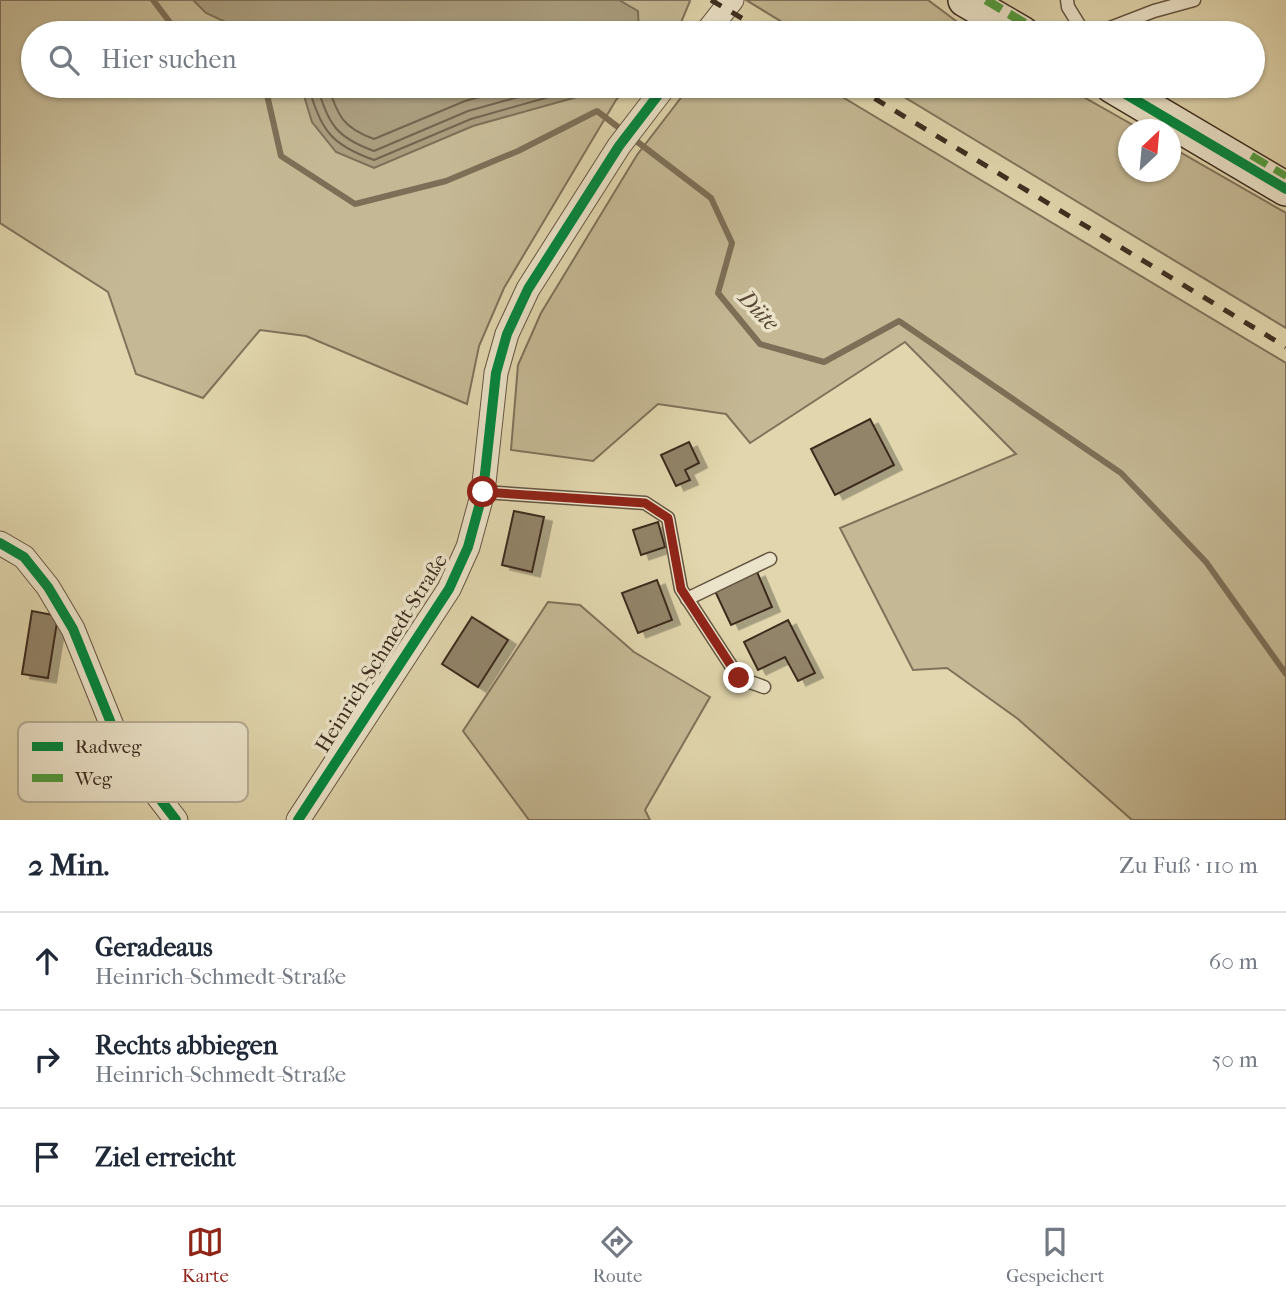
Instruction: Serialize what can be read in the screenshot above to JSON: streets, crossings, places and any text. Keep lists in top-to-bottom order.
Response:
{
  "streets": {
    "street": ["Heinrich-Schmedt-Straße"]
  },
  "water": ["Düte"],
  "legend": ["Radweg", "Weg"],
  "north": "top right",
  "page": {
    "search": "Hier suchen",
    "heading": ["2 Min.", "Zu Fuß · 110 m"],
    "list": [
      ["Geradeaus", "Heinrich-Schmedt-Straße", "60 m"],
      ["Rechts abbiegen", "Heinrich-Schmedt-Straße", "50 m"],
      "Ziel erreicht"
    ],
    "nav": ["Karte", "Route", "Gespeichert"]
  }
}
